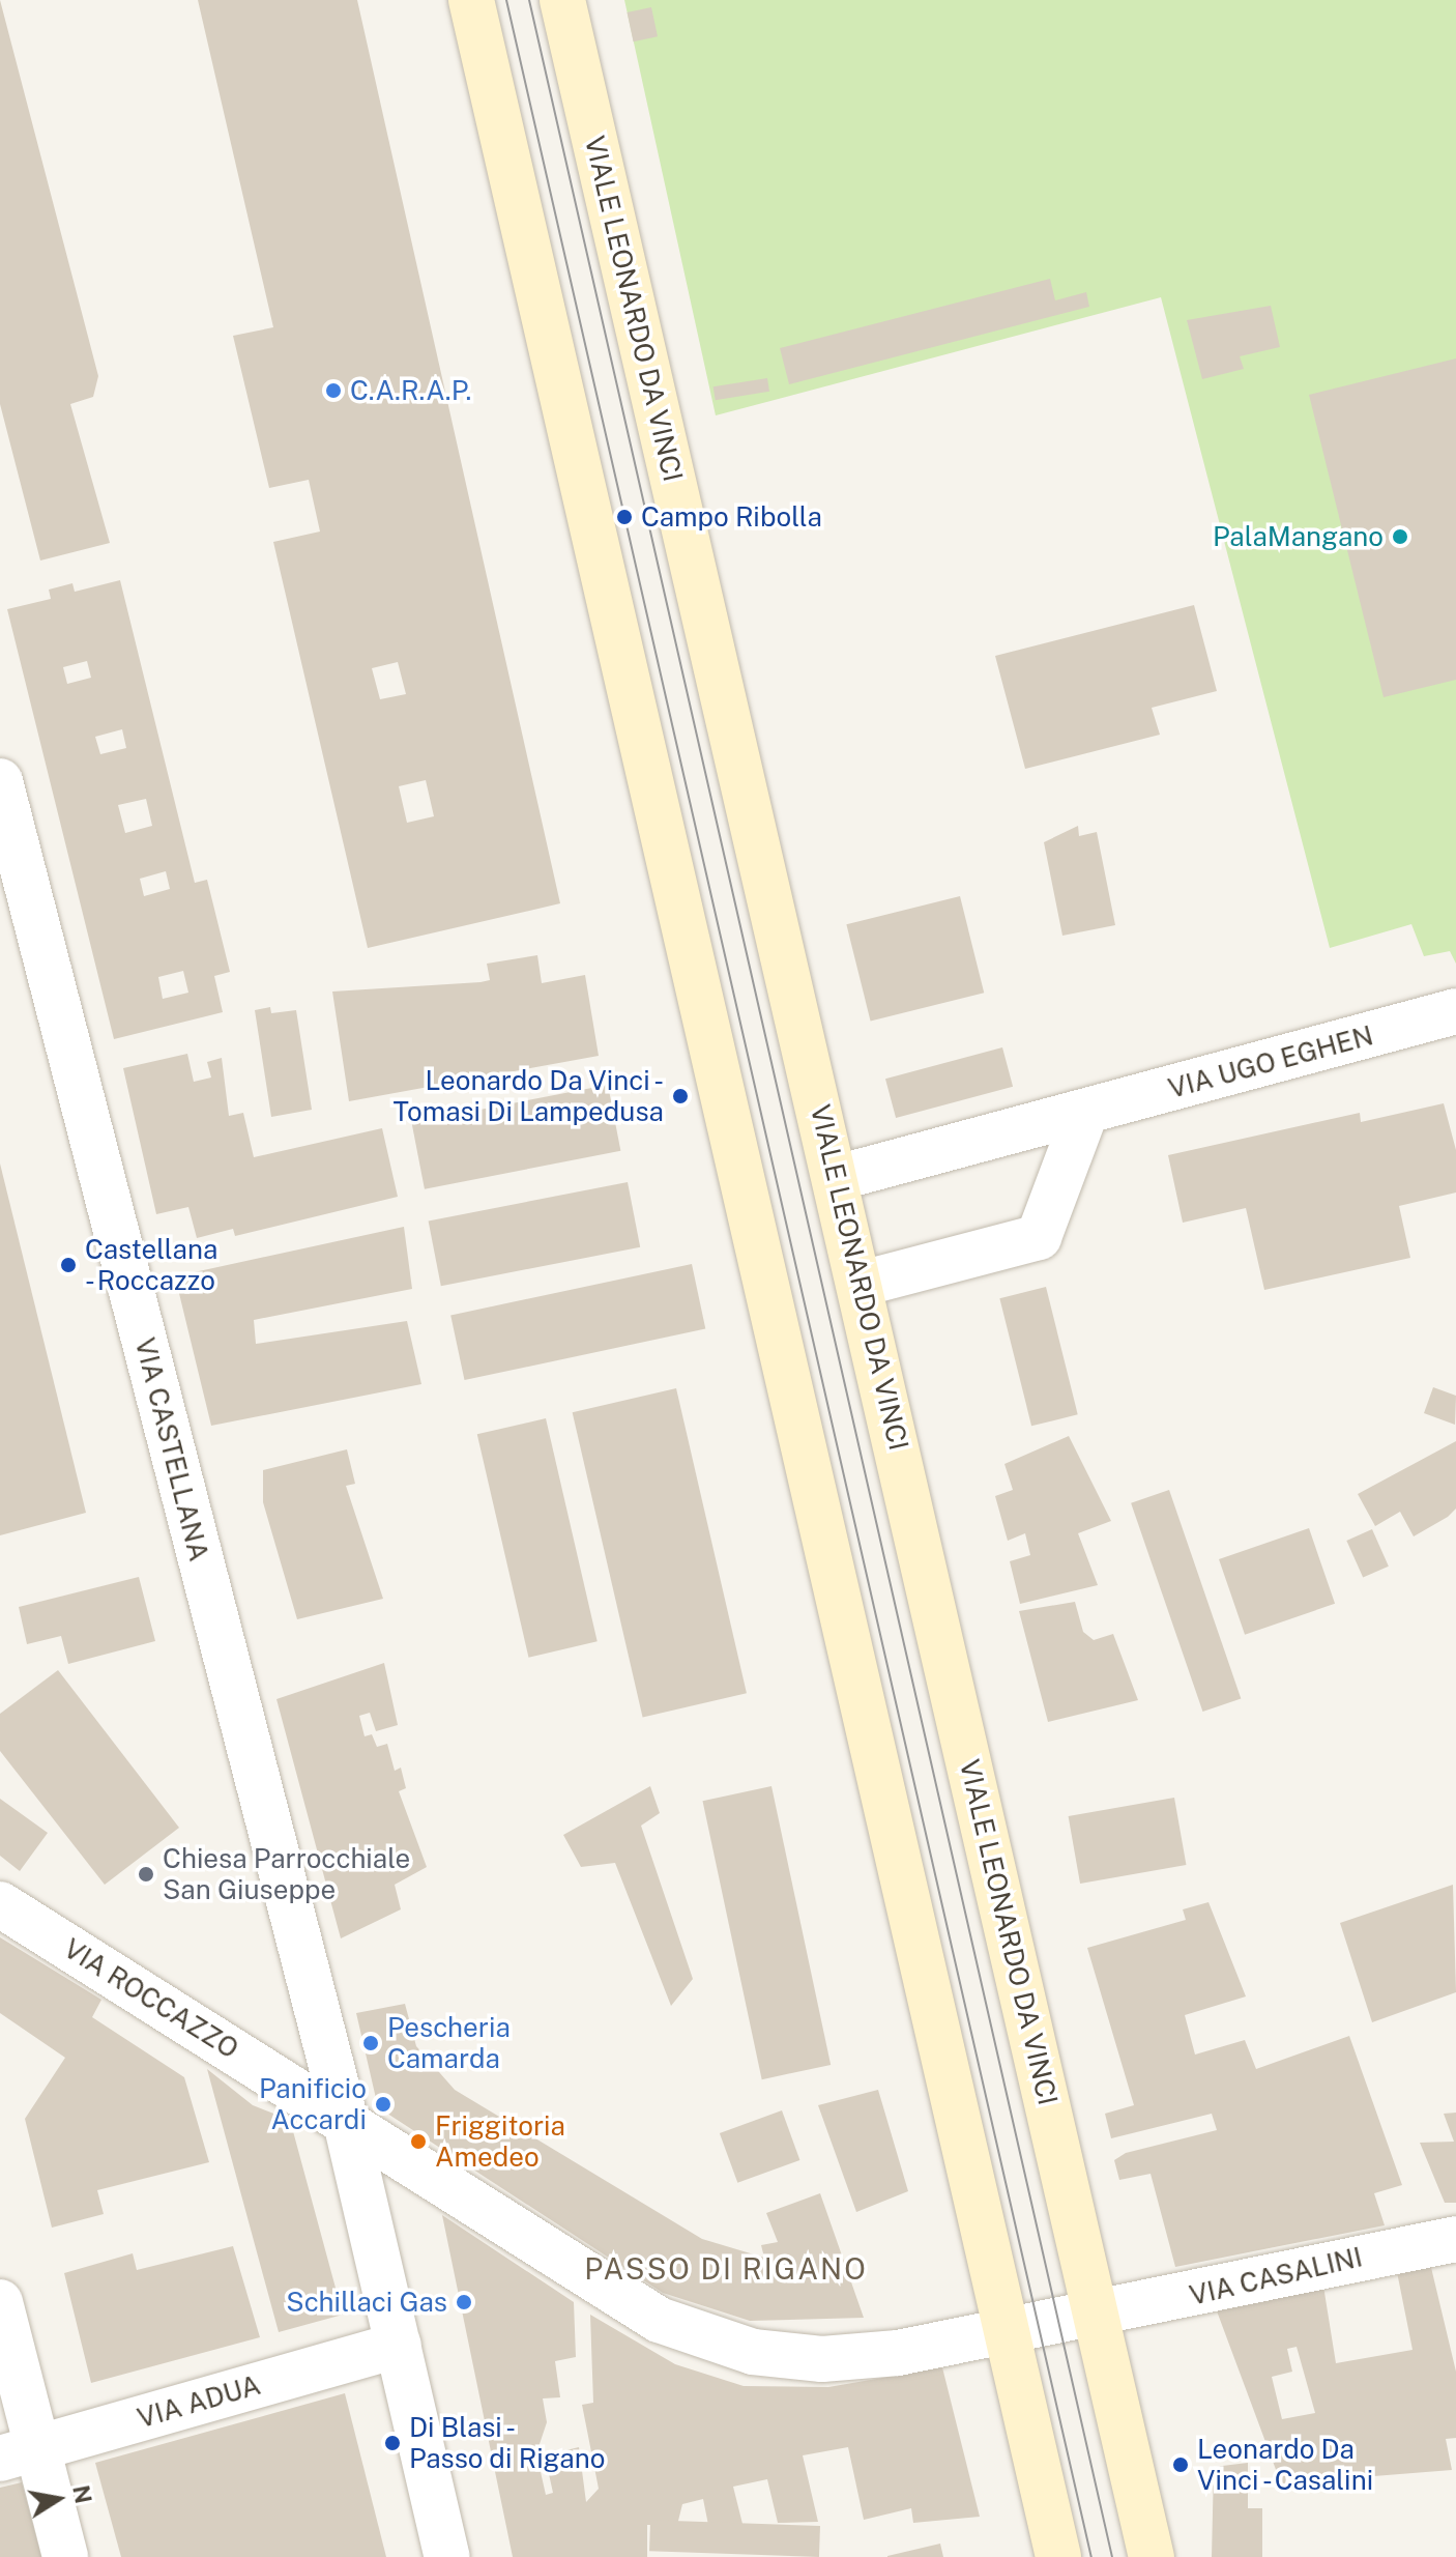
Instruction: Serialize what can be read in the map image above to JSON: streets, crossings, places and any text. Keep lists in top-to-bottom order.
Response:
{
  "streets": {
    "street": [
      "VIALE LEONARDO DA VINCI",
      "VIA UGO EGHEN",
      "VIA CASTELLANA",
      "VIA ROCCAZZO",
      "VIA CASALINI",
      "VIA ADUA"
    ]
  },
  "crossings": [
    ["VIALE LEONARDO DA VINCI", "VIA UGO EGHEN"],
    ["VIALE LEONARDO DA VINCI", "VIA CASALINI"],
    ["VIA CASTELLANA", "VIA ROCCAZZO"],
    ["VIA CASTELLANA", "VIA ADUA"]
  ],
  "districts": ["PASSO DI RIGANO"],
  "places": [
    "C.A.R.A.P.",
    "Campo Ribolla",
    "PalaMangano",
    "Leonardo Da Vinci - Tomasi Di Lampedusa",
    "Castellana - Roccazzo",
    "Chiesa Parrocchiale San Giuseppe",
    "Pescheria Camarda",
    "Panificio Accardi",
    "Friggitoria Amedeo",
    "Schillaci Gas",
    "Di Blasi - Passo di Rigano",
    "Leonardo Da Vinci - Casalini"
  ],
  "north": "right"
}
